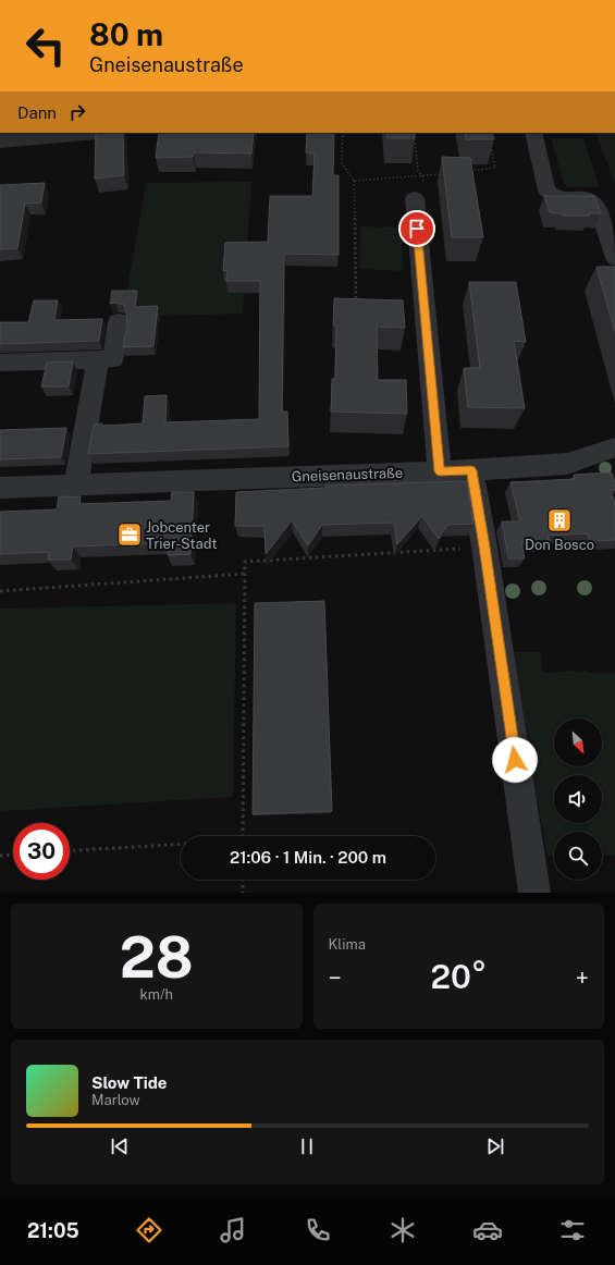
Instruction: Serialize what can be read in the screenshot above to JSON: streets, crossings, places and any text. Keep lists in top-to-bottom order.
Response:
{
  "streets": {
    "street": ["Gneisenaustraße"]
  },
  "places": {
    "building": ["Don Bosco"],
    "office": ["Jobcenter Trier-Stadt"]
  },
  "north": "bottom right",
  "page": {
    "turn": ["80 m", "Gneisenaustraße"],
    "then": "Dann",
    "limit": "30",
    "trip": "21:06 · 1 Min. · 200 m",
    "tile": [
      ["28", "km/h"],
      "Klima"
    ],
    "heat": ["−", "20°", "+"],
    "song": ["Slow Tide", "Marlow"],
    "tabs": "21:05"
  }
}
